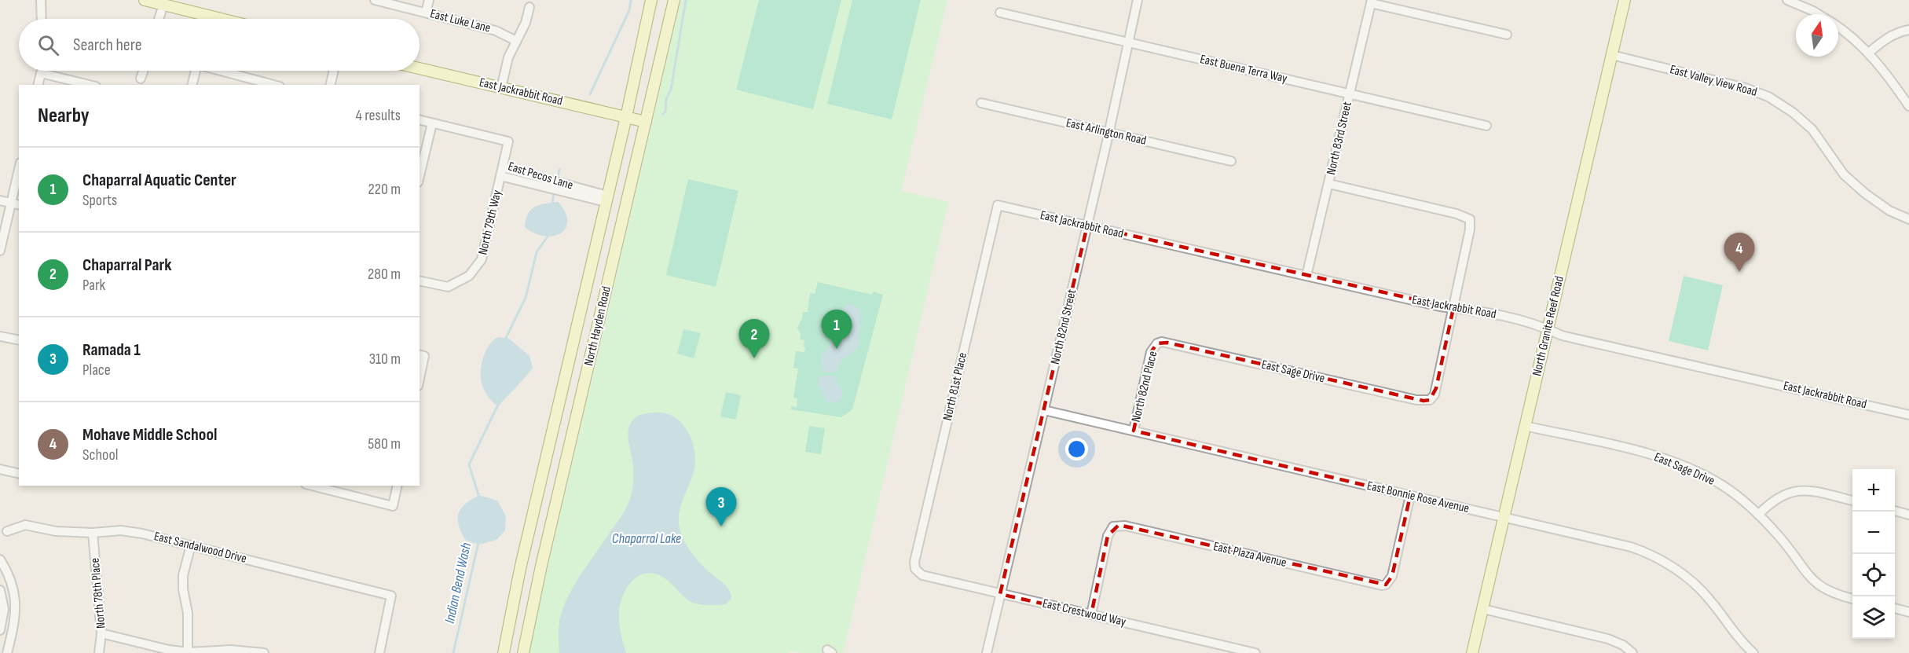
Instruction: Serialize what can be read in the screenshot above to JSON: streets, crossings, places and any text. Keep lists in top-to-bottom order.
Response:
{
  "streets": {
    "main road": ["East Jackrabbit Road", "North Hayden Road", "North Granite Reef Road"],
    "street": [
      "East Luke Lane",
      "East Buena Terra Way",
      "East Valley View Road",
      "East Arlington Road",
      "North 83rd Street",
      "East Pecos Lane",
      "North 79th Way",
      "North 82nd Street",
      "East Sage Drive",
      "North 81st Place",
      "North 82nd Place",
      "East Bonnie Rose Avenue",
      "East Sandalwood Drive",
      "East Plaza Avenue",
      "North 78th Place",
      "East Crestwood Way"
    ]
  },
  "crossings": [
    ["East Buena Terra Way", "North 83rd Street"],
    ["East Buena Terra Way", "North 82nd Street"],
    ["East Valley View Road", "North Granite Reef Road"],
    ["East Jackrabbit Road", "North 83rd Street"],
    ["East Jackrabbit Road", "North Hayden Road"],
    ["East Jackrabbit Road", "North Granite Reef Road"],
    ["East Jackrabbit Road", "North 82nd Street"],
    ["East Jackrabbit Road", "East Sage Drive"],
    ["East Jackrabbit Road", "North 81st Place"],
    ["East Arlington Road", "North 82nd Street"],
    ["East Pecos Lane", "North 79th Way"],
    ["East Pecos Lane", "North Hayden Road"],
    ["North Granite Reef Road", "East Sage Drive"],
    ["North Granite Reef Road", "East Bonnie Rose Avenue"],
    ["North 82nd Street", "East Bonnie Rose Avenue"],
    ["North 82nd Street", "East Crestwood Way"],
    ["East Sage Drive", "North 82nd Place"],
    ["North 81st Place", "East Crestwood Way"],
    ["North 82nd Place", "East Bonnie Rose Avenue"],
    ["East Bonnie Rose Avenue", "East Plaza Avenue"],
    ["East Sandalwood Drive", "North 78th Place"],
    ["East Plaza Avenue", "East Crestwood Way"]
  ],
  "water": ["Chaparral Lake", "Indian Bend Wash"],
  "north": "top",
  "page": {
    "search": "Search here",
    "heading": ["Nearby", "4 results"],
    "list": [
      {
        "mark": "1",
        "name": "Chaparral Aquatic Center",
        "note": "Sports",
        "value": "220 m"
      },
      {
        "mark": "2",
        "name": "Chaparral Park",
        "note": "Park",
        "value": "280 m"
      },
      {
        "mark": "3",
        "name": "Ramada 1",
        "note": "Place",
        "value": "310 m"
      },
      {
        "mark": "4",
        "name": "Mohave Middle School",
        "note": "School",
        "value": "580 m"
      }
    ],
    "pins": [
      "4",
      "1",
      "2",
      "3"
    ],
    "map_buttons": ["+", "−"]
  }
}
